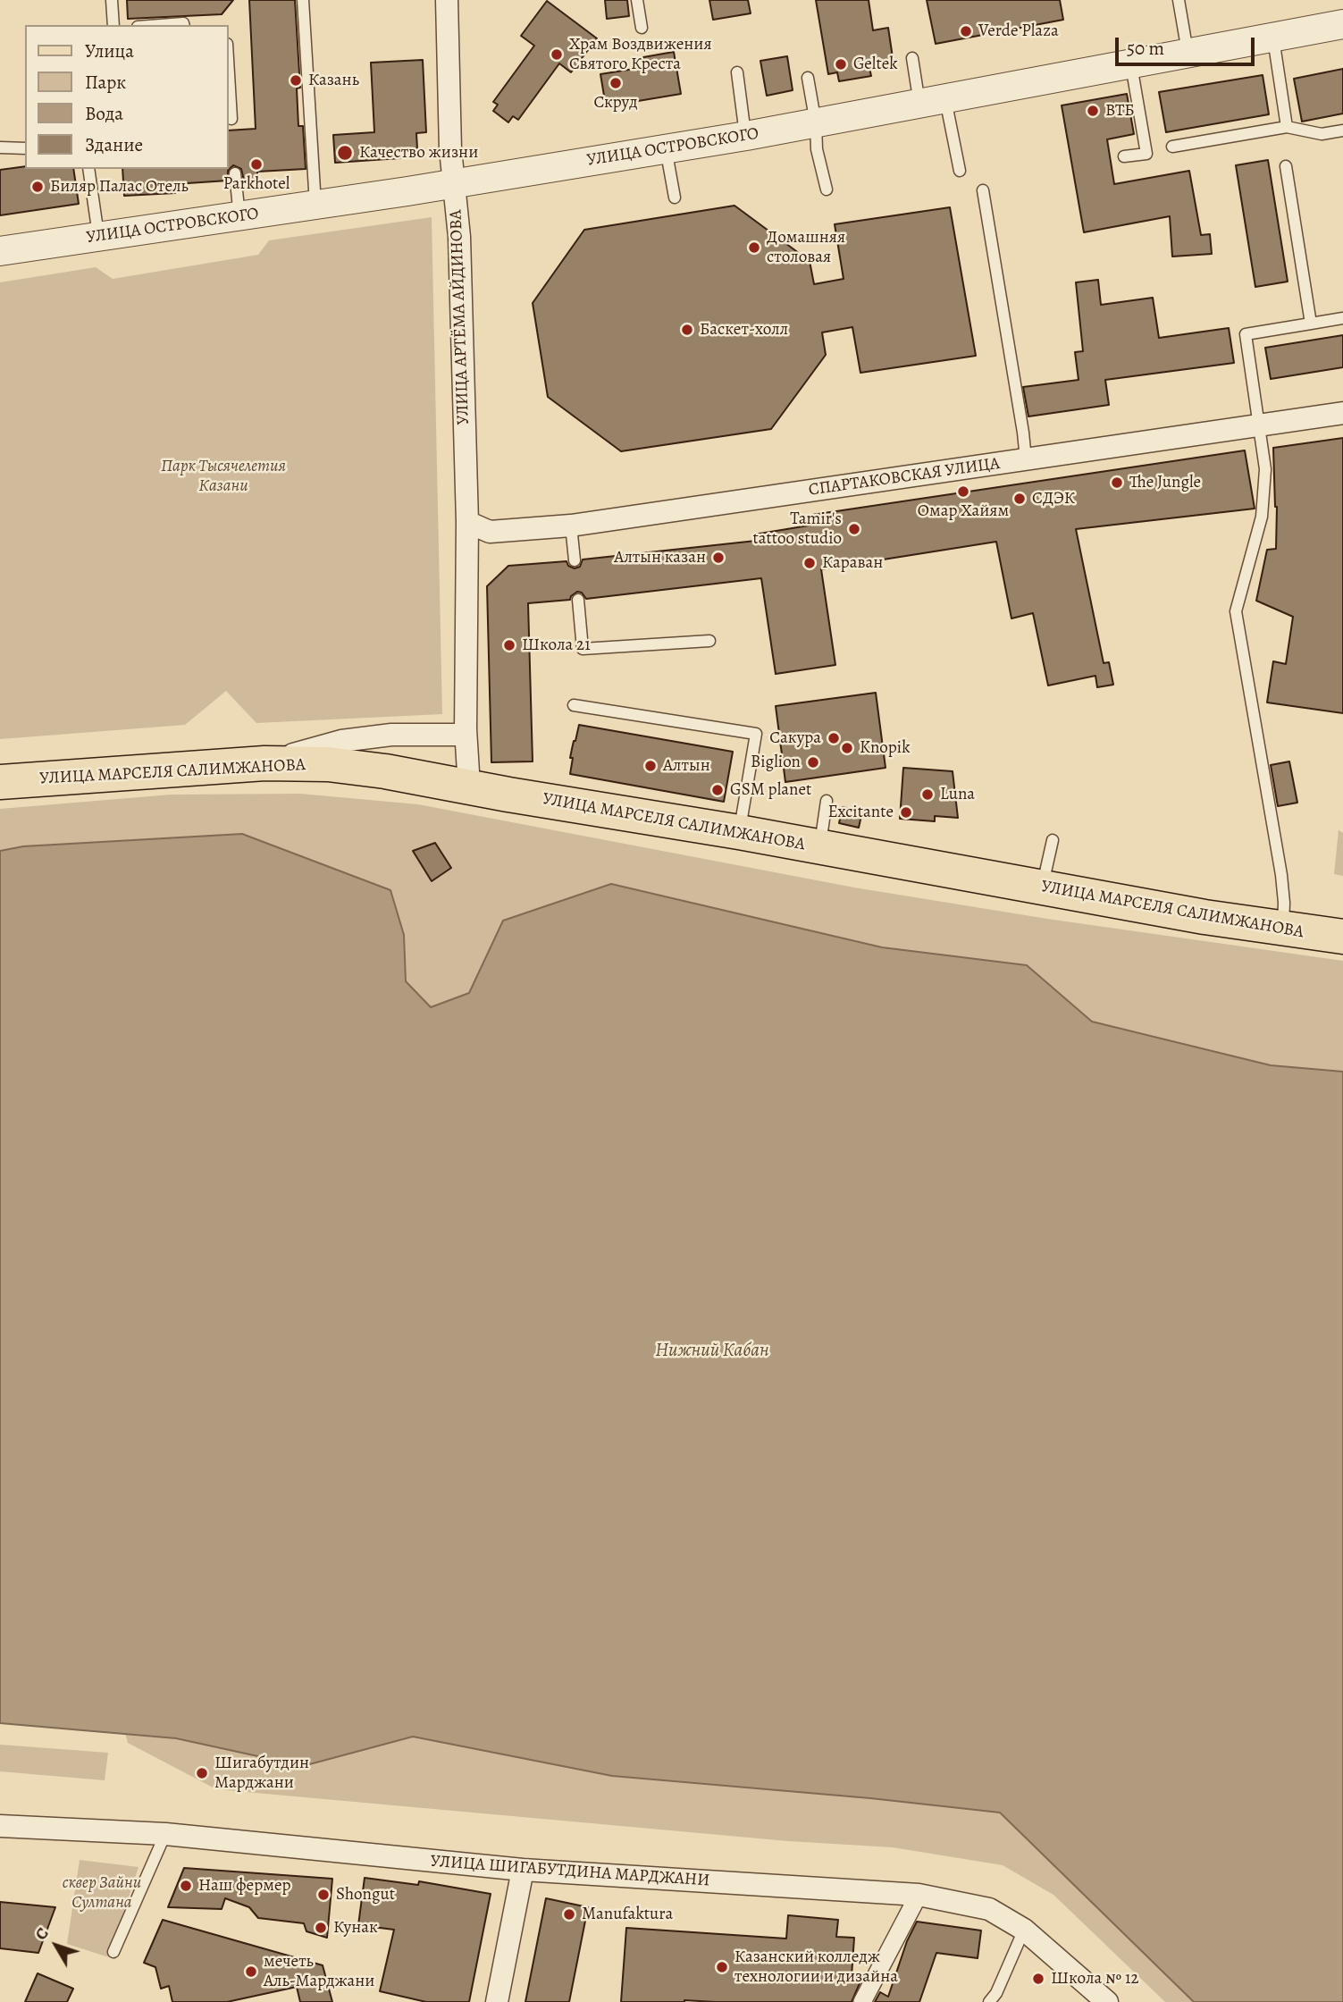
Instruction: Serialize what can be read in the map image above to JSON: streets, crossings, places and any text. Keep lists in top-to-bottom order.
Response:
{
  "streets": {
    "main road": ["УЛИЦА МАРСЕЛЯ САЛИМЖАНОВА"],
    "street": [
      "УЛИЦА ОСТРОВСКОГО",
      "УЛИЦА АРТЁМА АЙДИНОВА",
      "СПАРТАКОВСКАЯ УЛИЦА",
      "УЛИЦА ШИГАБУТДИНА МАРДЖАНИ"
    ]
  },
  "crossings": [
    ["УЛИЦА ОСТРОВСКОГО", "УЛИЦА АРТЁМА АЙДИНОВА"],
    ["УЛИЦА АРТЁМА АЙДИНОВА", "СПАРТАКОВСКАЯ УЛИЦА"],
    ["УЛИЦА АРТЁМА АЙДИНОВА", "УЛИЦА МАРСЕЛЯ САЛИМЖАНОВА"]
  ],
  "water": ["Нижний Кабан"],
  "parks": ["Парк Тысячелетия Казани", "сквер Зайни Султана"],
  "places": [
    "Verde Plaza",
    "Храм Воздвижения Святого Креста",
    "Geltek",
    "Казань",
    "Скруд",
    "ВТБ",
    "Качество жизни",
    "Parkhotel",
    "Биляр Палас Отель",
    "Домашняя столовая",
    "Баскет-холл",
    "The Jungle",
    "Омар Хайям",
    "СДЭК",
    "Tamir's tattoo studio",
    "Алтын казан",
    "Караван",
    "Школа 21",
    "Сакура",
    "Knopik",
    "Biglion",
    "Алтын",
    "GSM planet",
    "Luna",
    "Excitante",
    "Шигабутдин Марджани",
    "Наш фермер",
    "Shongut",
    "Manufaktura",
    "Кунак",
    "Казанский колледж технологии и дизайна",
    "мечеть Аль-Марджани",
    "Школа № 12"
  ],
  "legend": [
    "Улица",
    "Парк",
    "Вода",
    "Здание"
  ],
  "scale_bar": "50 m",
  "north": "top left"
}
